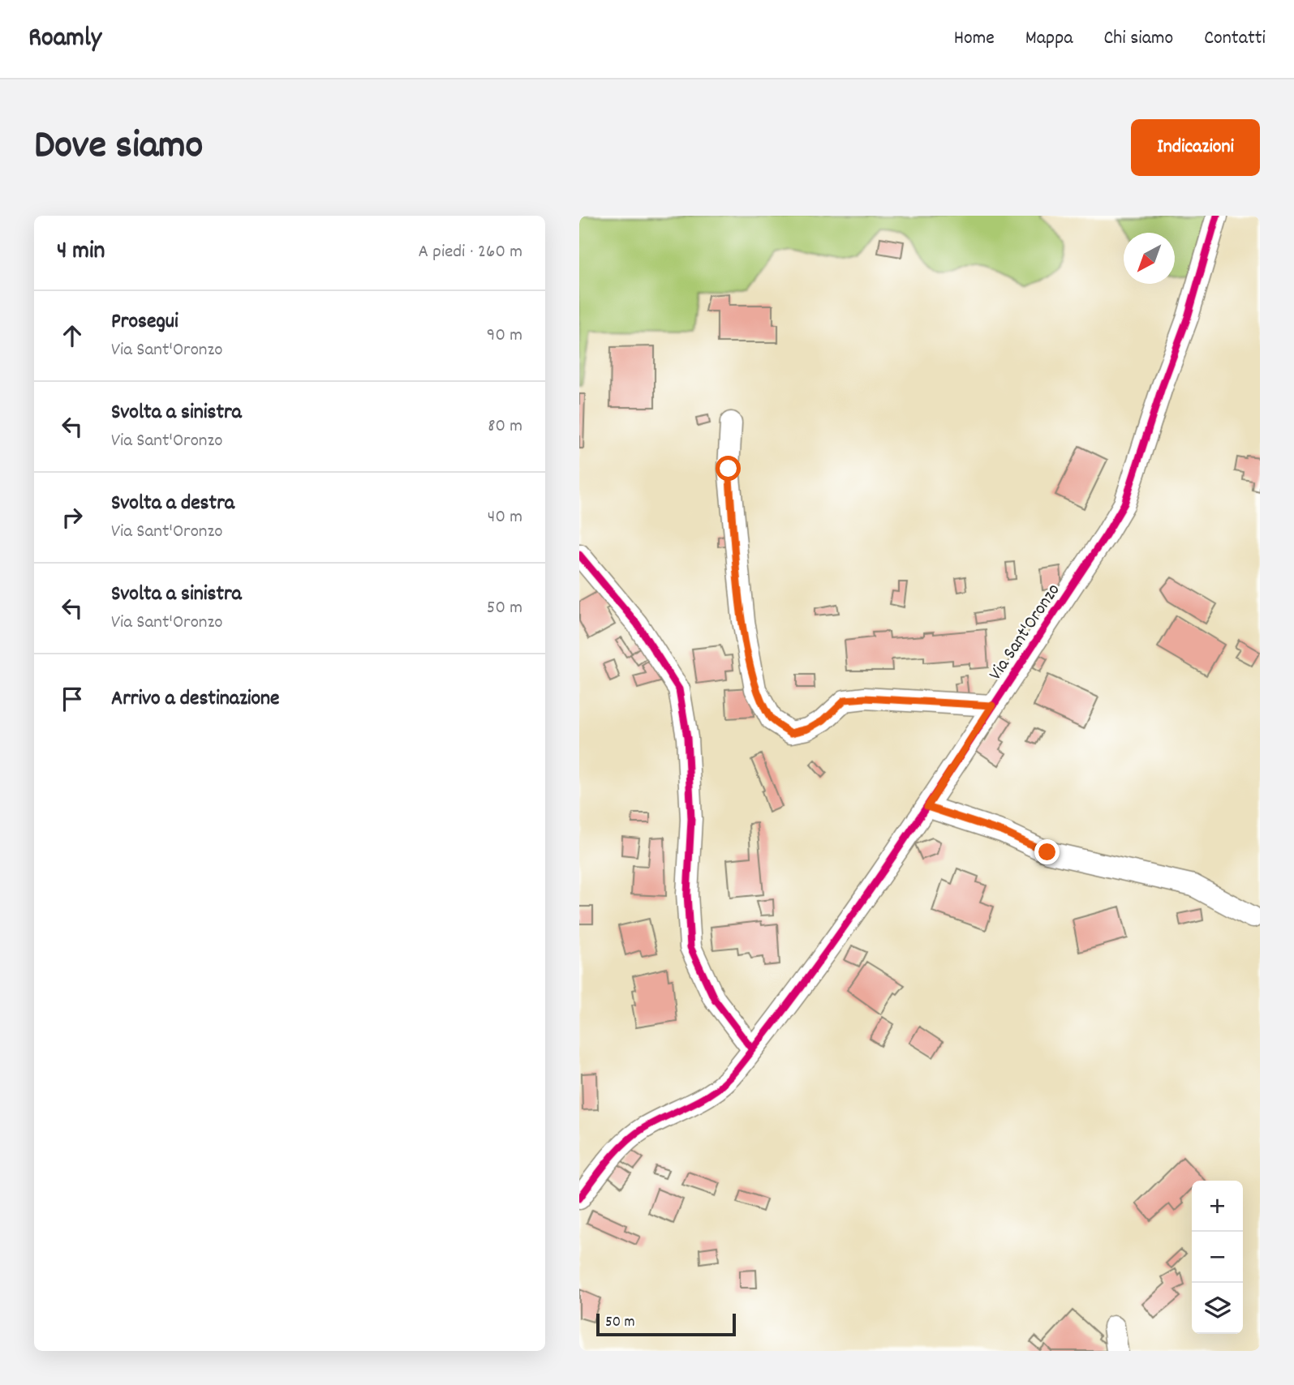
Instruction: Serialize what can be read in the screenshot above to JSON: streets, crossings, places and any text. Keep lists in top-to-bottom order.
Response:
{
  "streets": {
    "street": ["Via Sant'Oronzo"]
  },
  "scale_bar": "50 m",
  "north": "bottom left",
  "page": {
    "header": "Roamly",
    "nav": [
      "Home",
      "Mappa",
      "Chi siamo",
      "Contatti"
    ],
    "title": "Dove siamo",
    "buttons": "Indicazioni",
    "heading": ["4 min", "A piedi · 260 m"],
    "list": [
      ["Prosegui", "Via Sant'Oronzo", "90 m"],
      ["Svolta a sinistra", "Via Sant'Oronzo", "80 m"],
      ["Svolta a destra", "Via Sant'Oronzo", "40 m"],
      ["Svolta a sinistra", "Via Sant'Oronzo", "50 m"],
      "Arrivo a destinazione"
    ],
    "map_buttons": ["+", "−"],
    "scale": "50 m"
  }
}
